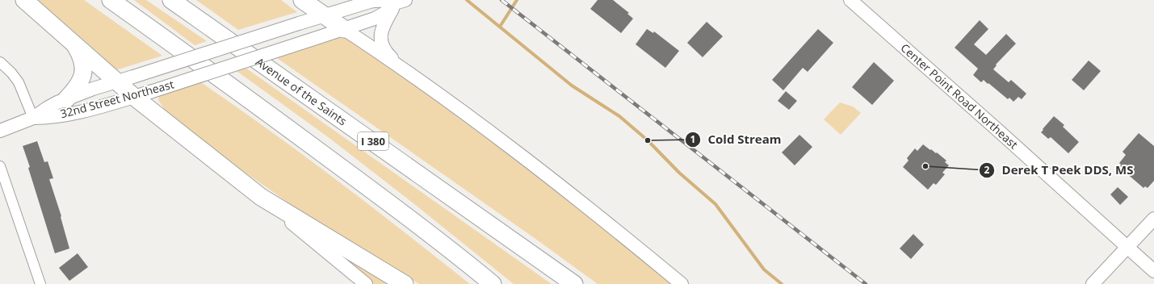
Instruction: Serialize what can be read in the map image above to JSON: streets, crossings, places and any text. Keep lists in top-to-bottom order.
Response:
{
  "streets": {
    "highway": ["Avenue of the Saints", "I 380"],
    "main road": ["Center Point Road Northeast", "32nd Street Northeast"]
  },
  "places": ["Cold Stream", "Derek T Peek DDS, MS"]
}
